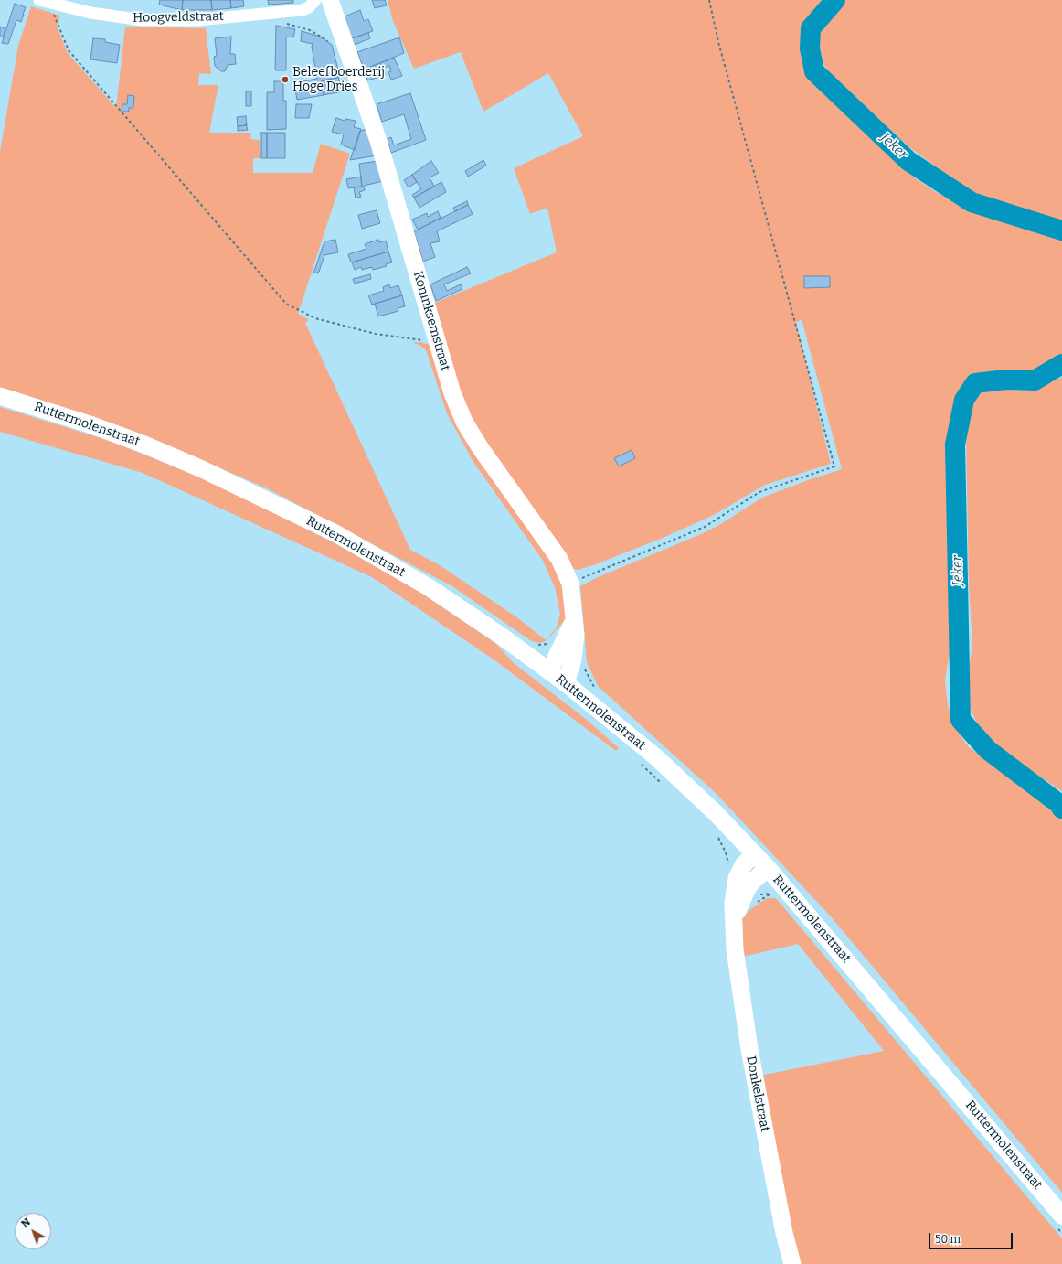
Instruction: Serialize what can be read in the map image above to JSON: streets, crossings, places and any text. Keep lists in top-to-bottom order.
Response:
{
  "streets": {
    "main road": ["Koninksemstraat", "Ruttermolenstraat", "Donkelstraat"],
    "street": ["Hoogveldstraat"]
  },
  "crossings": [
    ["Koninksemstraat", "Ruttermolenstraat"],
    ["Ruttermolenstraat", "Donkelstraat"]
  ],
  "water": ["Jeker"],
  "places": ["Beleefboerderij Hoge Dries"],
  "scale_bar": "50 m",
  "north": "top left"
}
